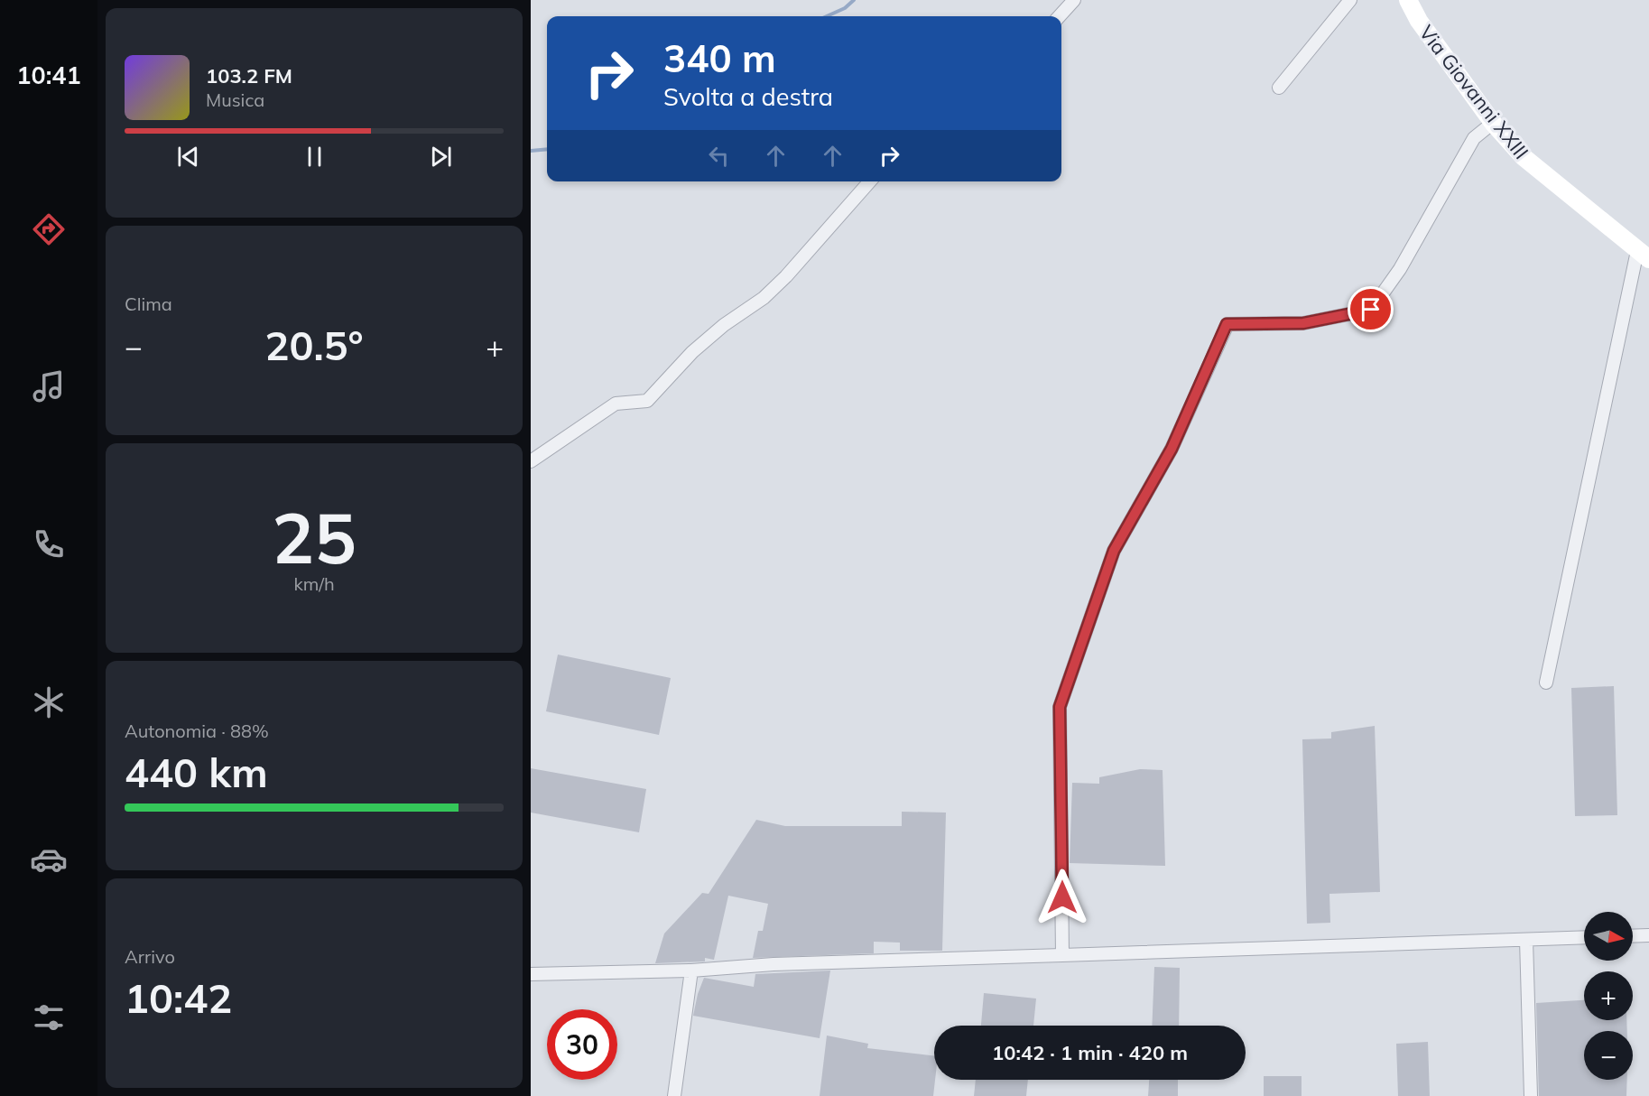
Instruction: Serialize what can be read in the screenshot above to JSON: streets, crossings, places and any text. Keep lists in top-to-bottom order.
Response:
{
  "streets": {
    "main road": ["Via Giovanni XXIII"]
  },
  "north": "right",
  "page": {
    "tabs": "10:41",
    "turn": ["340 m", "Svolta a destra"],
    "song": ["103.2 FM", "Musica"],
    "tile": [
      "Clima",
      ["25", "km/h"],
      ["Autonomia · 88%", "440 km"],
      ["Arrivo", "10:42"]
    ],
    "heat": ["−", "20.5°", "+"],
    "map_buttons": ["+", "−"],
    "limit": "30",
    "trip": "10:42 · 1 min · 420 m"
  }
}
